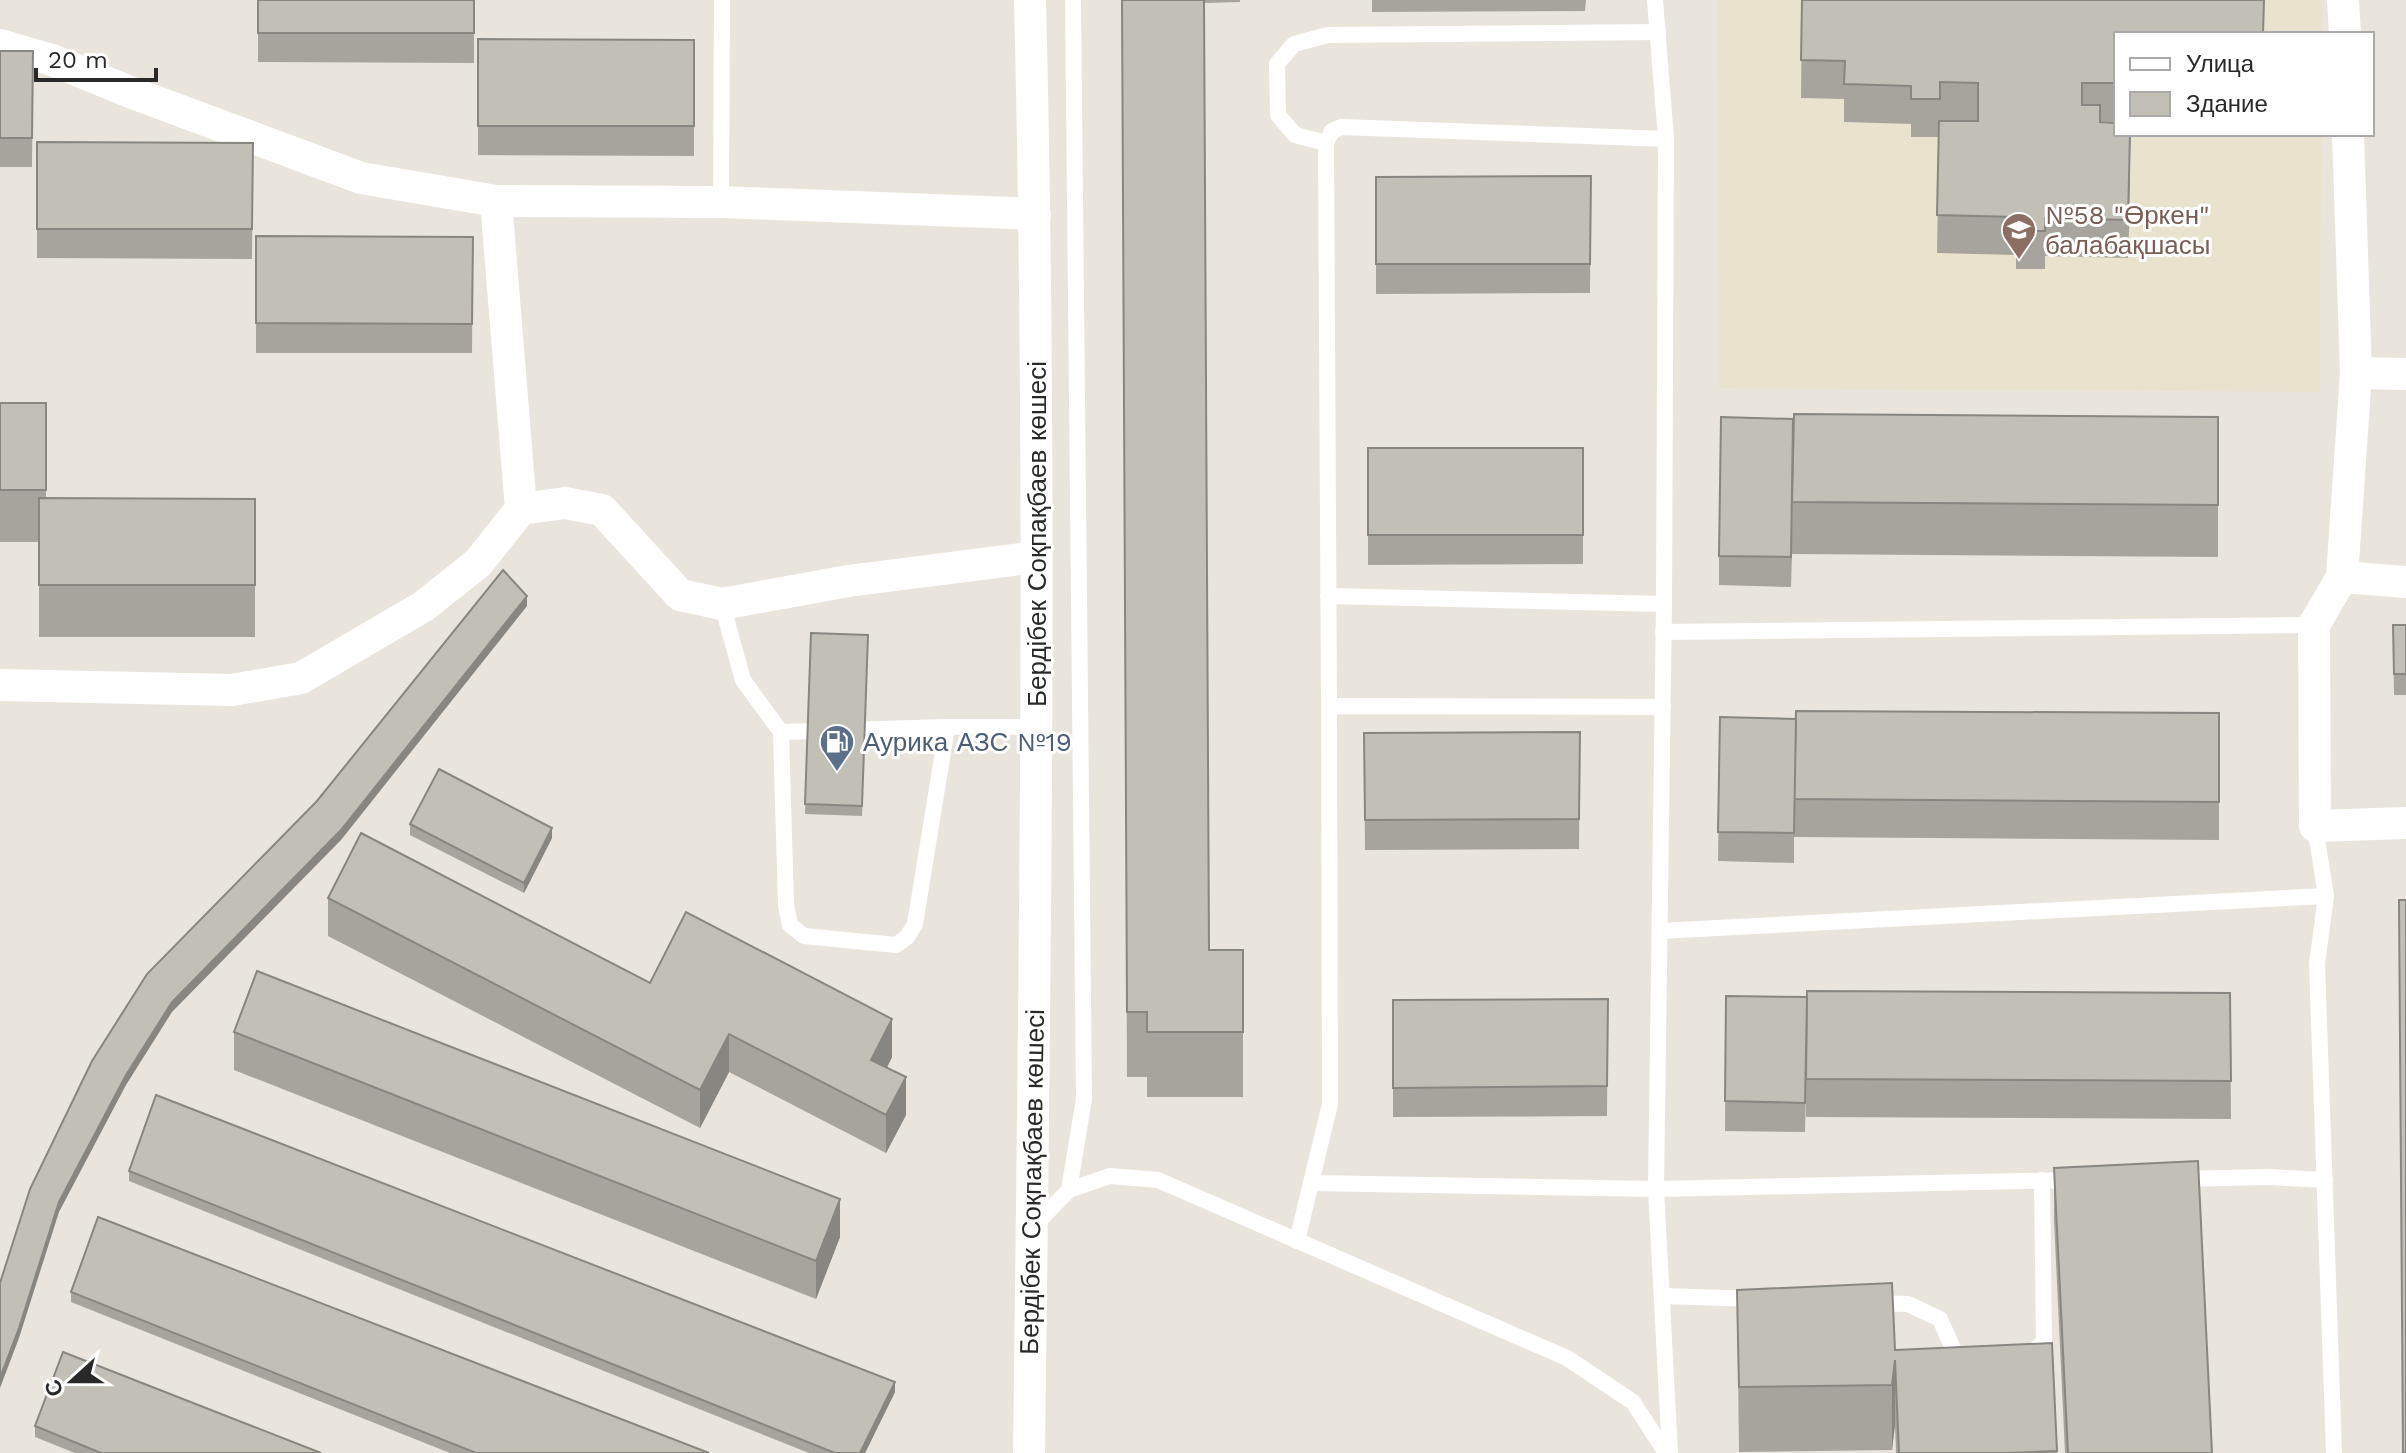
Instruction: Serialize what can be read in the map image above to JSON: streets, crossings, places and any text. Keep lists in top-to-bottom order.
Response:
{
  "streets": {
    "street": ["Бердібек Соқпақбаев көшесі"]
  },
  "places": {
    "school or university": ["№58 \"Өркен\" балабақшасы"],
    "fuel station": ["Аурика АЗС №19"]
  },
  "legend": ["Улица", "Здание"],
  "scale_bar": "20 m",
  "north": "left"
}
